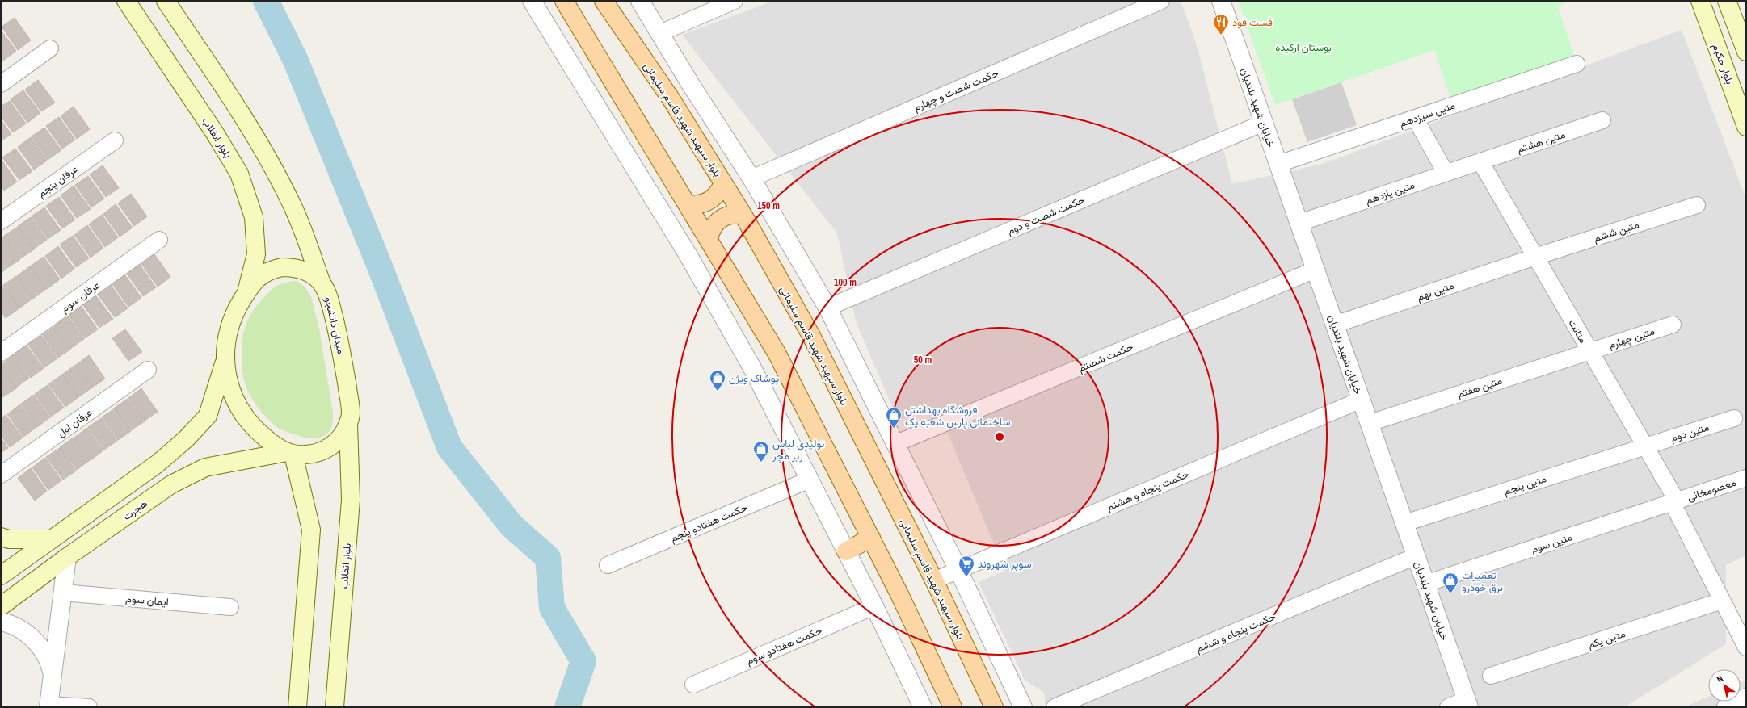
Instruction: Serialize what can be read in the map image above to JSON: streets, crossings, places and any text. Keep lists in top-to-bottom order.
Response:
{
  "streets": {
    "main road": [
      "بلوار حکیم",
      "بلوار سپهبد شهید قاسم سلیمانی",
      "بلوار انقلاب",
      "میدان دانشجو",
      "هجرت"
    ],
    "street": [
      "حکمت شصت و چهارم",
      "خیابان شهید بلندیان",
      "متین سیزدهم",
      "متین هشتم",
      "عرفان پنجم",
      "متین یازدهم",
      "حکمت شصت و دوم",
      "متین ششم",
      "متین نهم",
      "عرفان سوم",
      "متانت",
      "متین چهارم",
      "حکمت شصتم",
      "متین هفتم",
      "عرفان اول",
      "متین دوم",
      "متین پنجم",
      "معصومخانی",
      "حکمت پنجاه و هشتم",
      "حکمت هفتادو پنجم",
      "متین سوم",
      "ایمان سوم",
      "حکمت پنجاه و ششم",
      "متین یکم",
      "حکمت هفتادو سوم"
    ]
  },
  "crossings": [
    ["خیابان شهید بلندیان", "متین سیزدهم"],
    ["خیابان شهید بلندیان", "متین یازدهم"],
    ["خیابان شهید بلندیان", "حکمت شصت و دوم"],
    ["خیابان شهید بلندیان", "متین نهم"],
    ["خیابان شهید بلندیان", "حکمت شصتم"],
    ["خیابان شهید بلندیان", "متین هفتم"],
    ["خیابان شهید بلندیان", "متین پنجم"],
    ["خیابان شهید بلندیان", "حکمت پنجاه و هشتم"],
    ["خیابان شهید بلندیان", "متین سوم"],
    ["خیابان شهید بلندیان", "حکمت پنجاه و ششم"],
    ["بلوار سپهبد شهید قاسم سلیمانی", "حکمت پنجاه و هشتم"],
    ["بلوار انقلاب", "میدان دانشجو"],
    ["متین هشتم", "متین یازدهم"],
    ["متین هشتم", "متانت"],
    ["متین یازدهم", "متانت"],
    ["متین ششم", "متین نهم"],
    ["متین ششم", "متانت"],
    ["متین نهم", "متانت"],
    ["میدان دانشجو", "هجرت"],
    ["متانت", "متین چهارم"],
    ["متانت", "متین هفتم"],
    ["متانت", "متین دوم"],
    ["متانت", "متین پنجم"],
    ["متانت", "معصومخانی"],
    ["متانت", "متین سوم"],
    ["متانت", "متین یکم"],
    ["متین چهارم", "متین هفتم"],
    ["متین دوم", "متین پنجم"],
    ["معصومخانی", "متین سوم"]
  ],
  "parks": ["بوستان ارکیده"],
  "places": {
    "restaurant": ["فست فود"],
    "shop": [
      "پوشاک ویژن",
      "فروشگاه بهداشتی ساختمانی پارس شعبه یک",
      "تولیدی لباس زیر مچر",
      "تعمیرات برق خودرو"
    ],
    "supermarket": ["سوپر شهروند"]
  },
  "north": "top left",
  "rings": ["150 m", "100 m", "50 m"]
}
